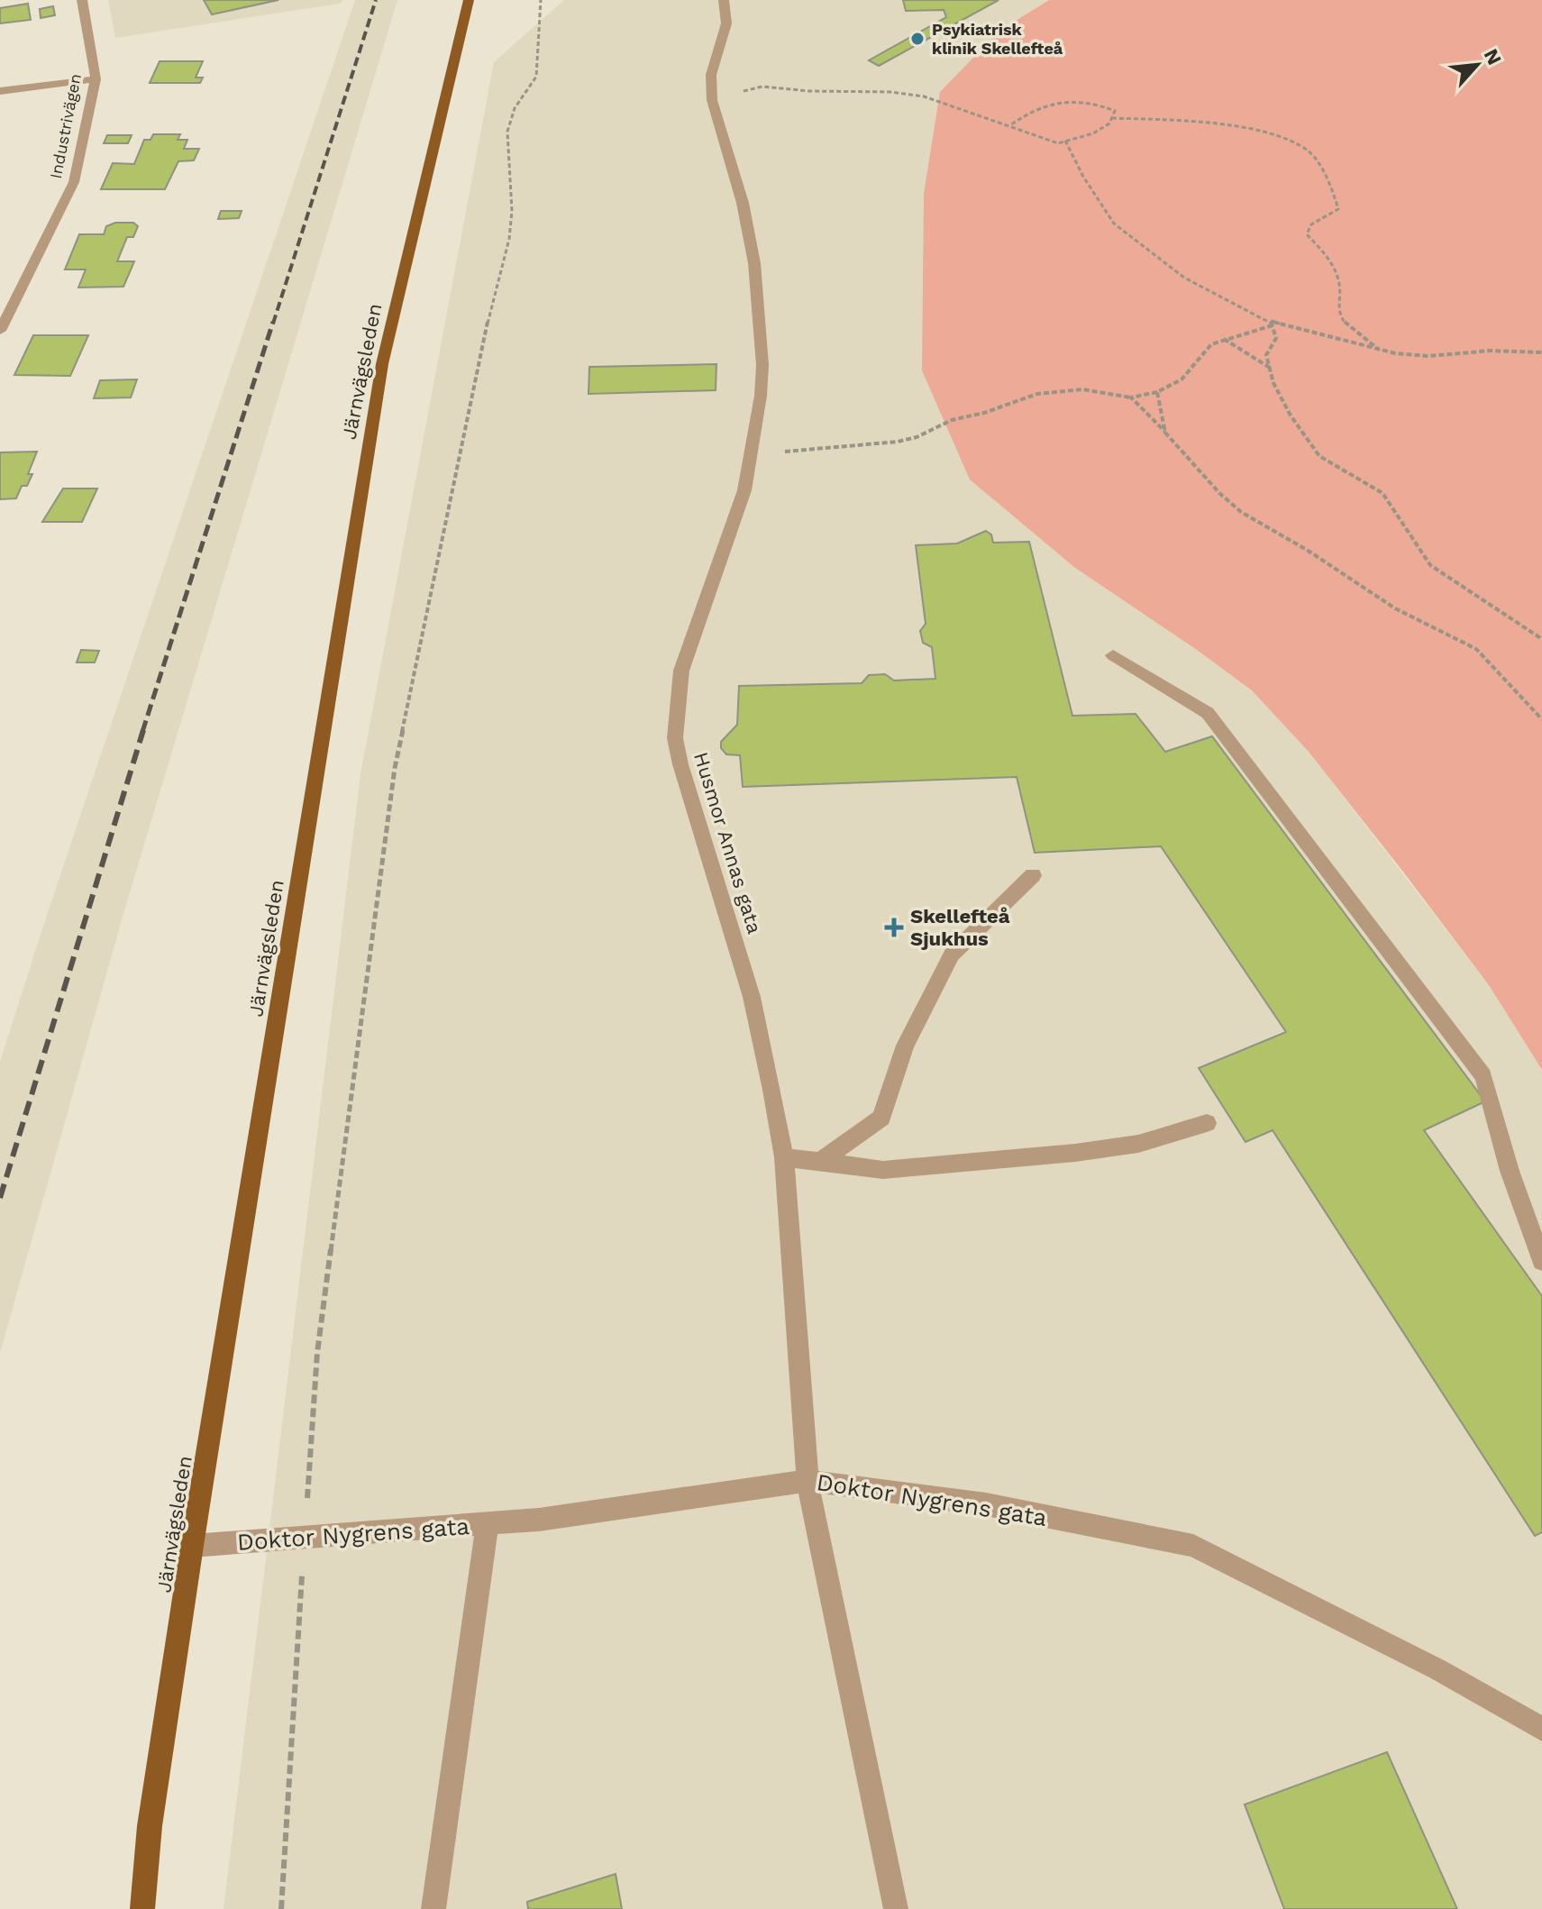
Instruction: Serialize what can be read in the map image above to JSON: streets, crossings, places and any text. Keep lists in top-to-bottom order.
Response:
{
  "streets": {
    "main road": ["Järnvägsleden"],
    "street": ["Industrivägen", "Husmor Annas gata", "Doktor Nygrens gata"]
  },
  "crossings": [
    ["Järnvägsleden", "Doktor Nygrens gata"],
    ["Husmor Annas gata", "Doktor Nygrens gata"]
  ],
  "places": {
    "other": ["Psykiatrisk klinik Skellefteå"],
    "health": ["Skellefteå Sjukhus"]
  },
  "north": "top right"
}
